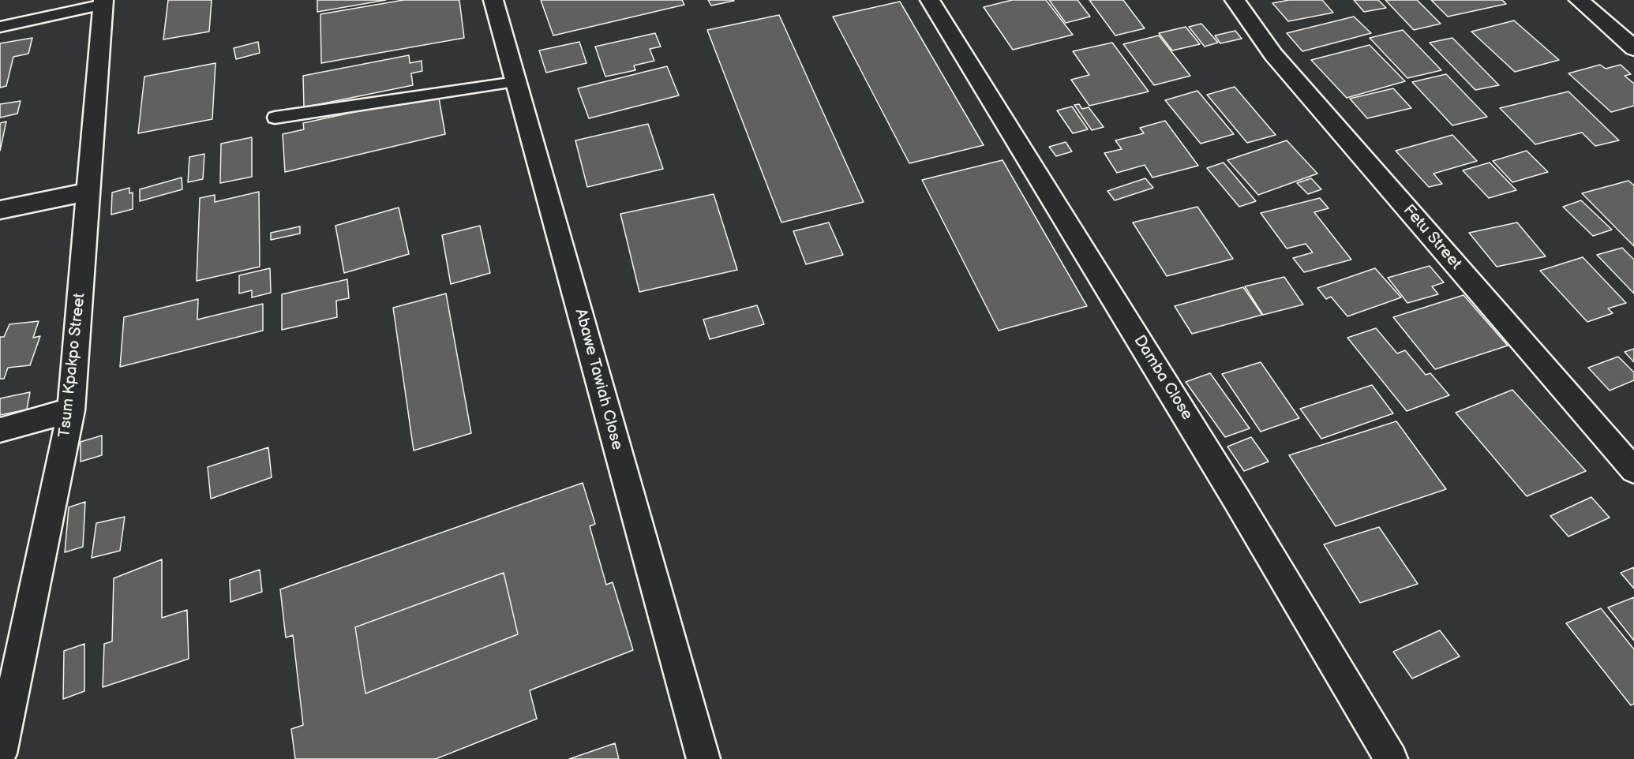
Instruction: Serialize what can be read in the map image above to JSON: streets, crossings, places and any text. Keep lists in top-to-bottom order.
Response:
{
  "streets": {
    "street": [
      "Fetu Street",
      "Tsum Kpakpo Street",
      "Damba Close",
      "Abawe Tawiah Close"
    ]
  }
}
